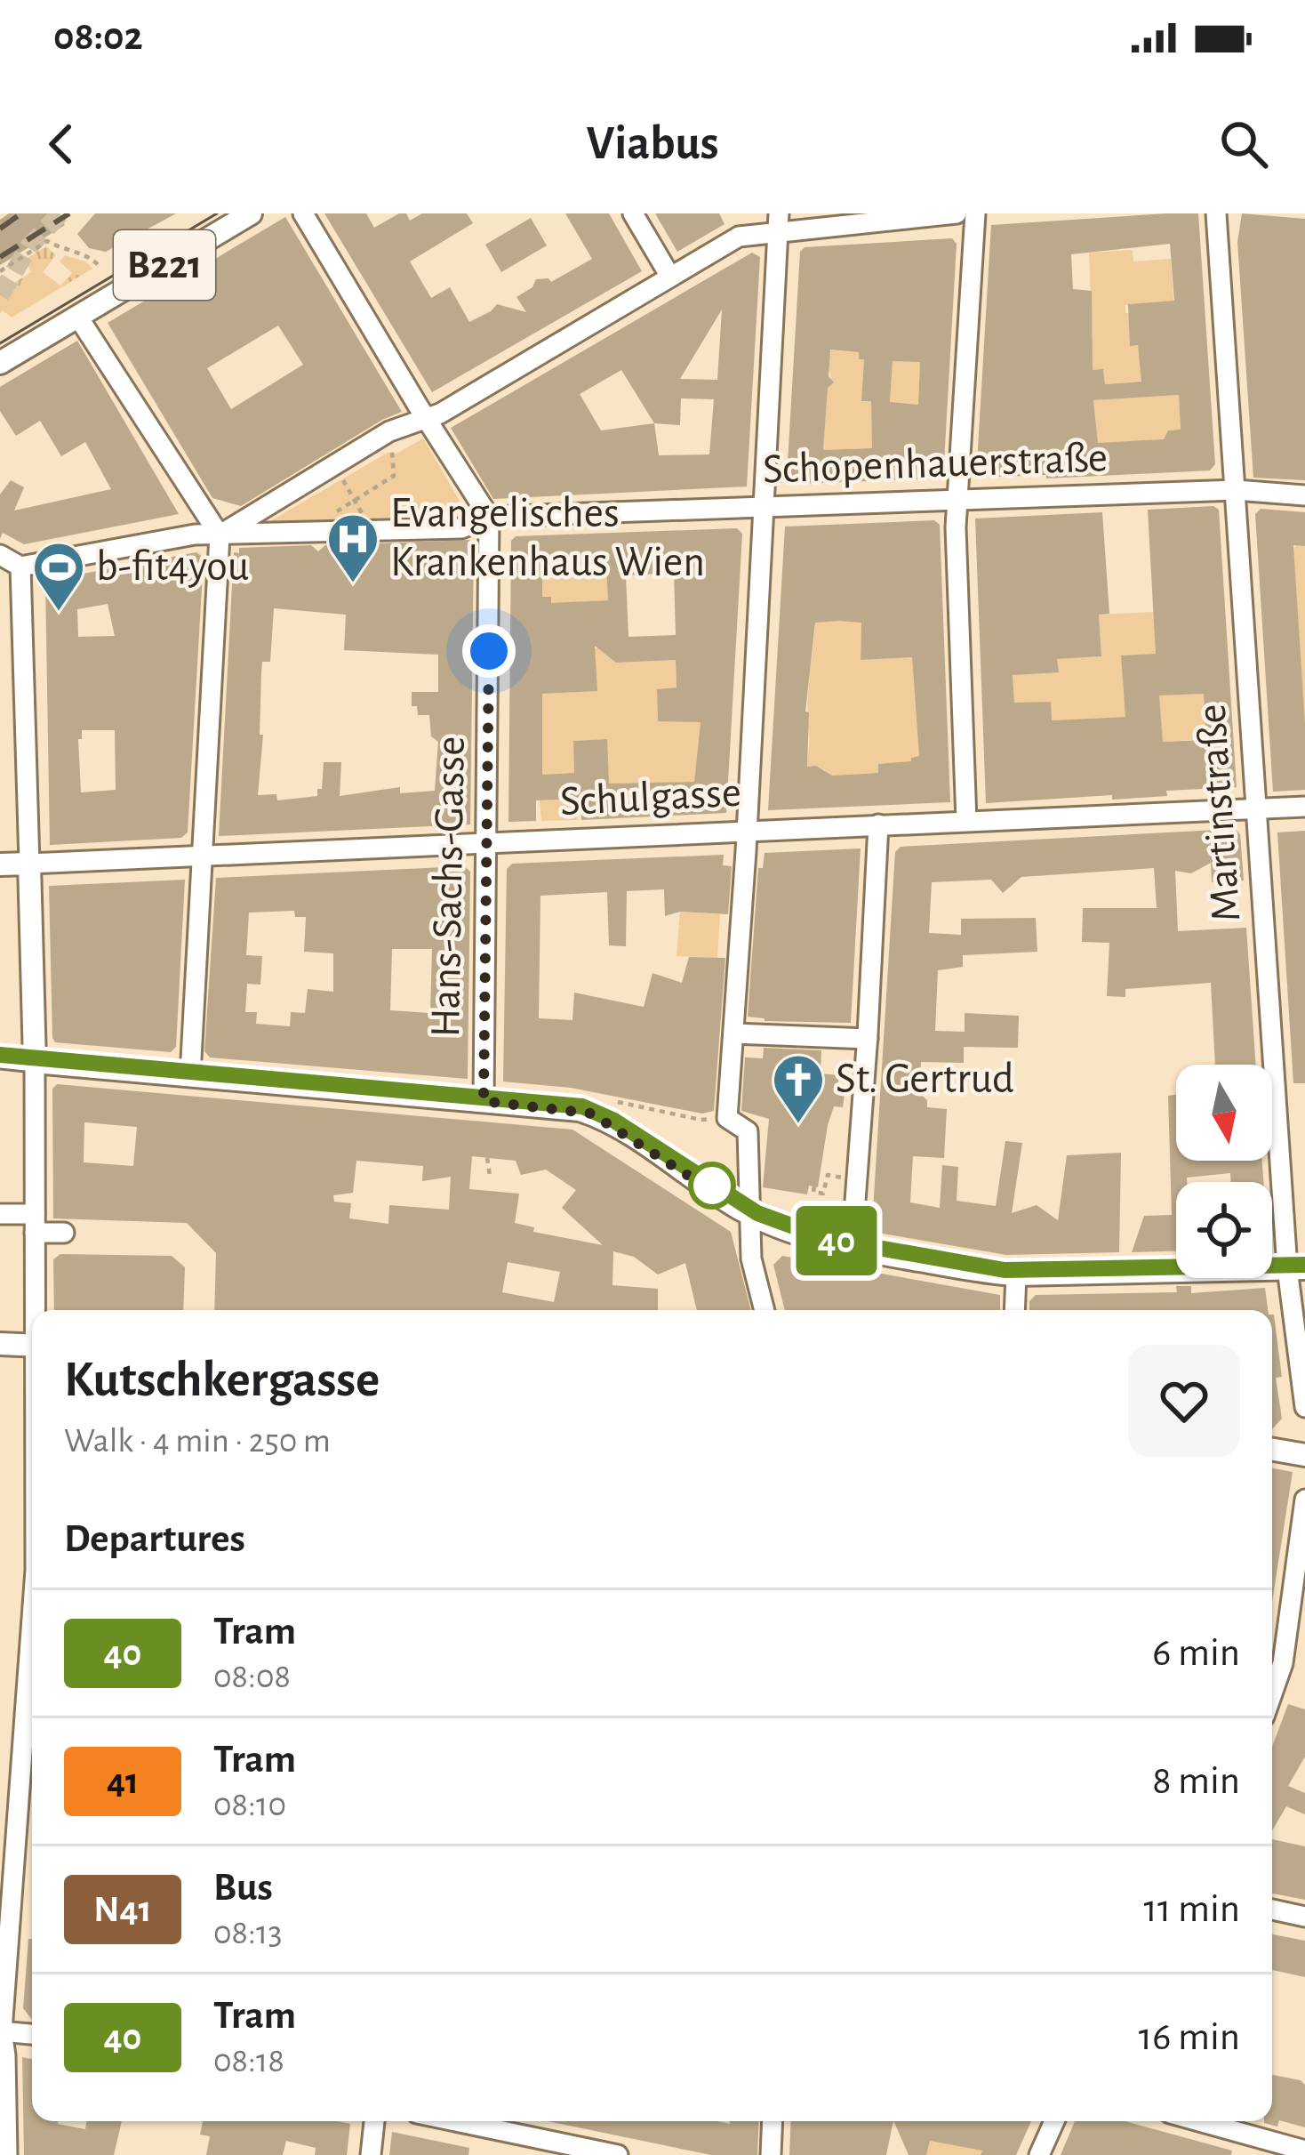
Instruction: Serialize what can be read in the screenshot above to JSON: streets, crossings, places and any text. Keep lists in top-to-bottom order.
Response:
{
  "streets": {
    "main road": ["B221", "Schulgasse"],
    "street": ["Schopenhauerstraße", "Martinstraße", "Hans-Sachs-Gasse"]
  },
  "crossings": [
    ["Schopenhauerstraße", "Martinstraße"],
    ["Schopenhauerstraße", "Hans-Sachs-Gasse"],
    ["Schulgasse", "Martinstraße"],
    ["Schulgasse", "Hans-Sachs-Gasse"]
  ],
  "places": {
    "hospital": ["Evangelisches Krankenhaus Wien"],
    "sports": ["b-fit4you"],
    "church": ["St. Gertrud"]
  },
  "lines": ["tram line 40"],
  "north": "bottom",
  "page": {
    "status": "08:02",
    "header": "Viabus",
    "on_map": "40",
    "heading": [
      ["Kutschkergasse", "Walk · 4 min · 250 m"],
      "Departures"
    ],
    "list": [
      {
        "mark": "40",
        "name": "Tram",
        "note": "08:08",
        "value": "6 min"
      },
      {
        "mark": "41",
        "name": "Tram",
        "note": "08:10",
        "value": "8 min"
      },
      {
        "mark": "N41",
        "name": "Bus",
        "note": "08:13",
        "value": "11 min"
      },
      {
        "mark": "40",
        "name": "Tram",
        "note": "08:18",
        "value": "16 min"
      }
    ]
  }
}
